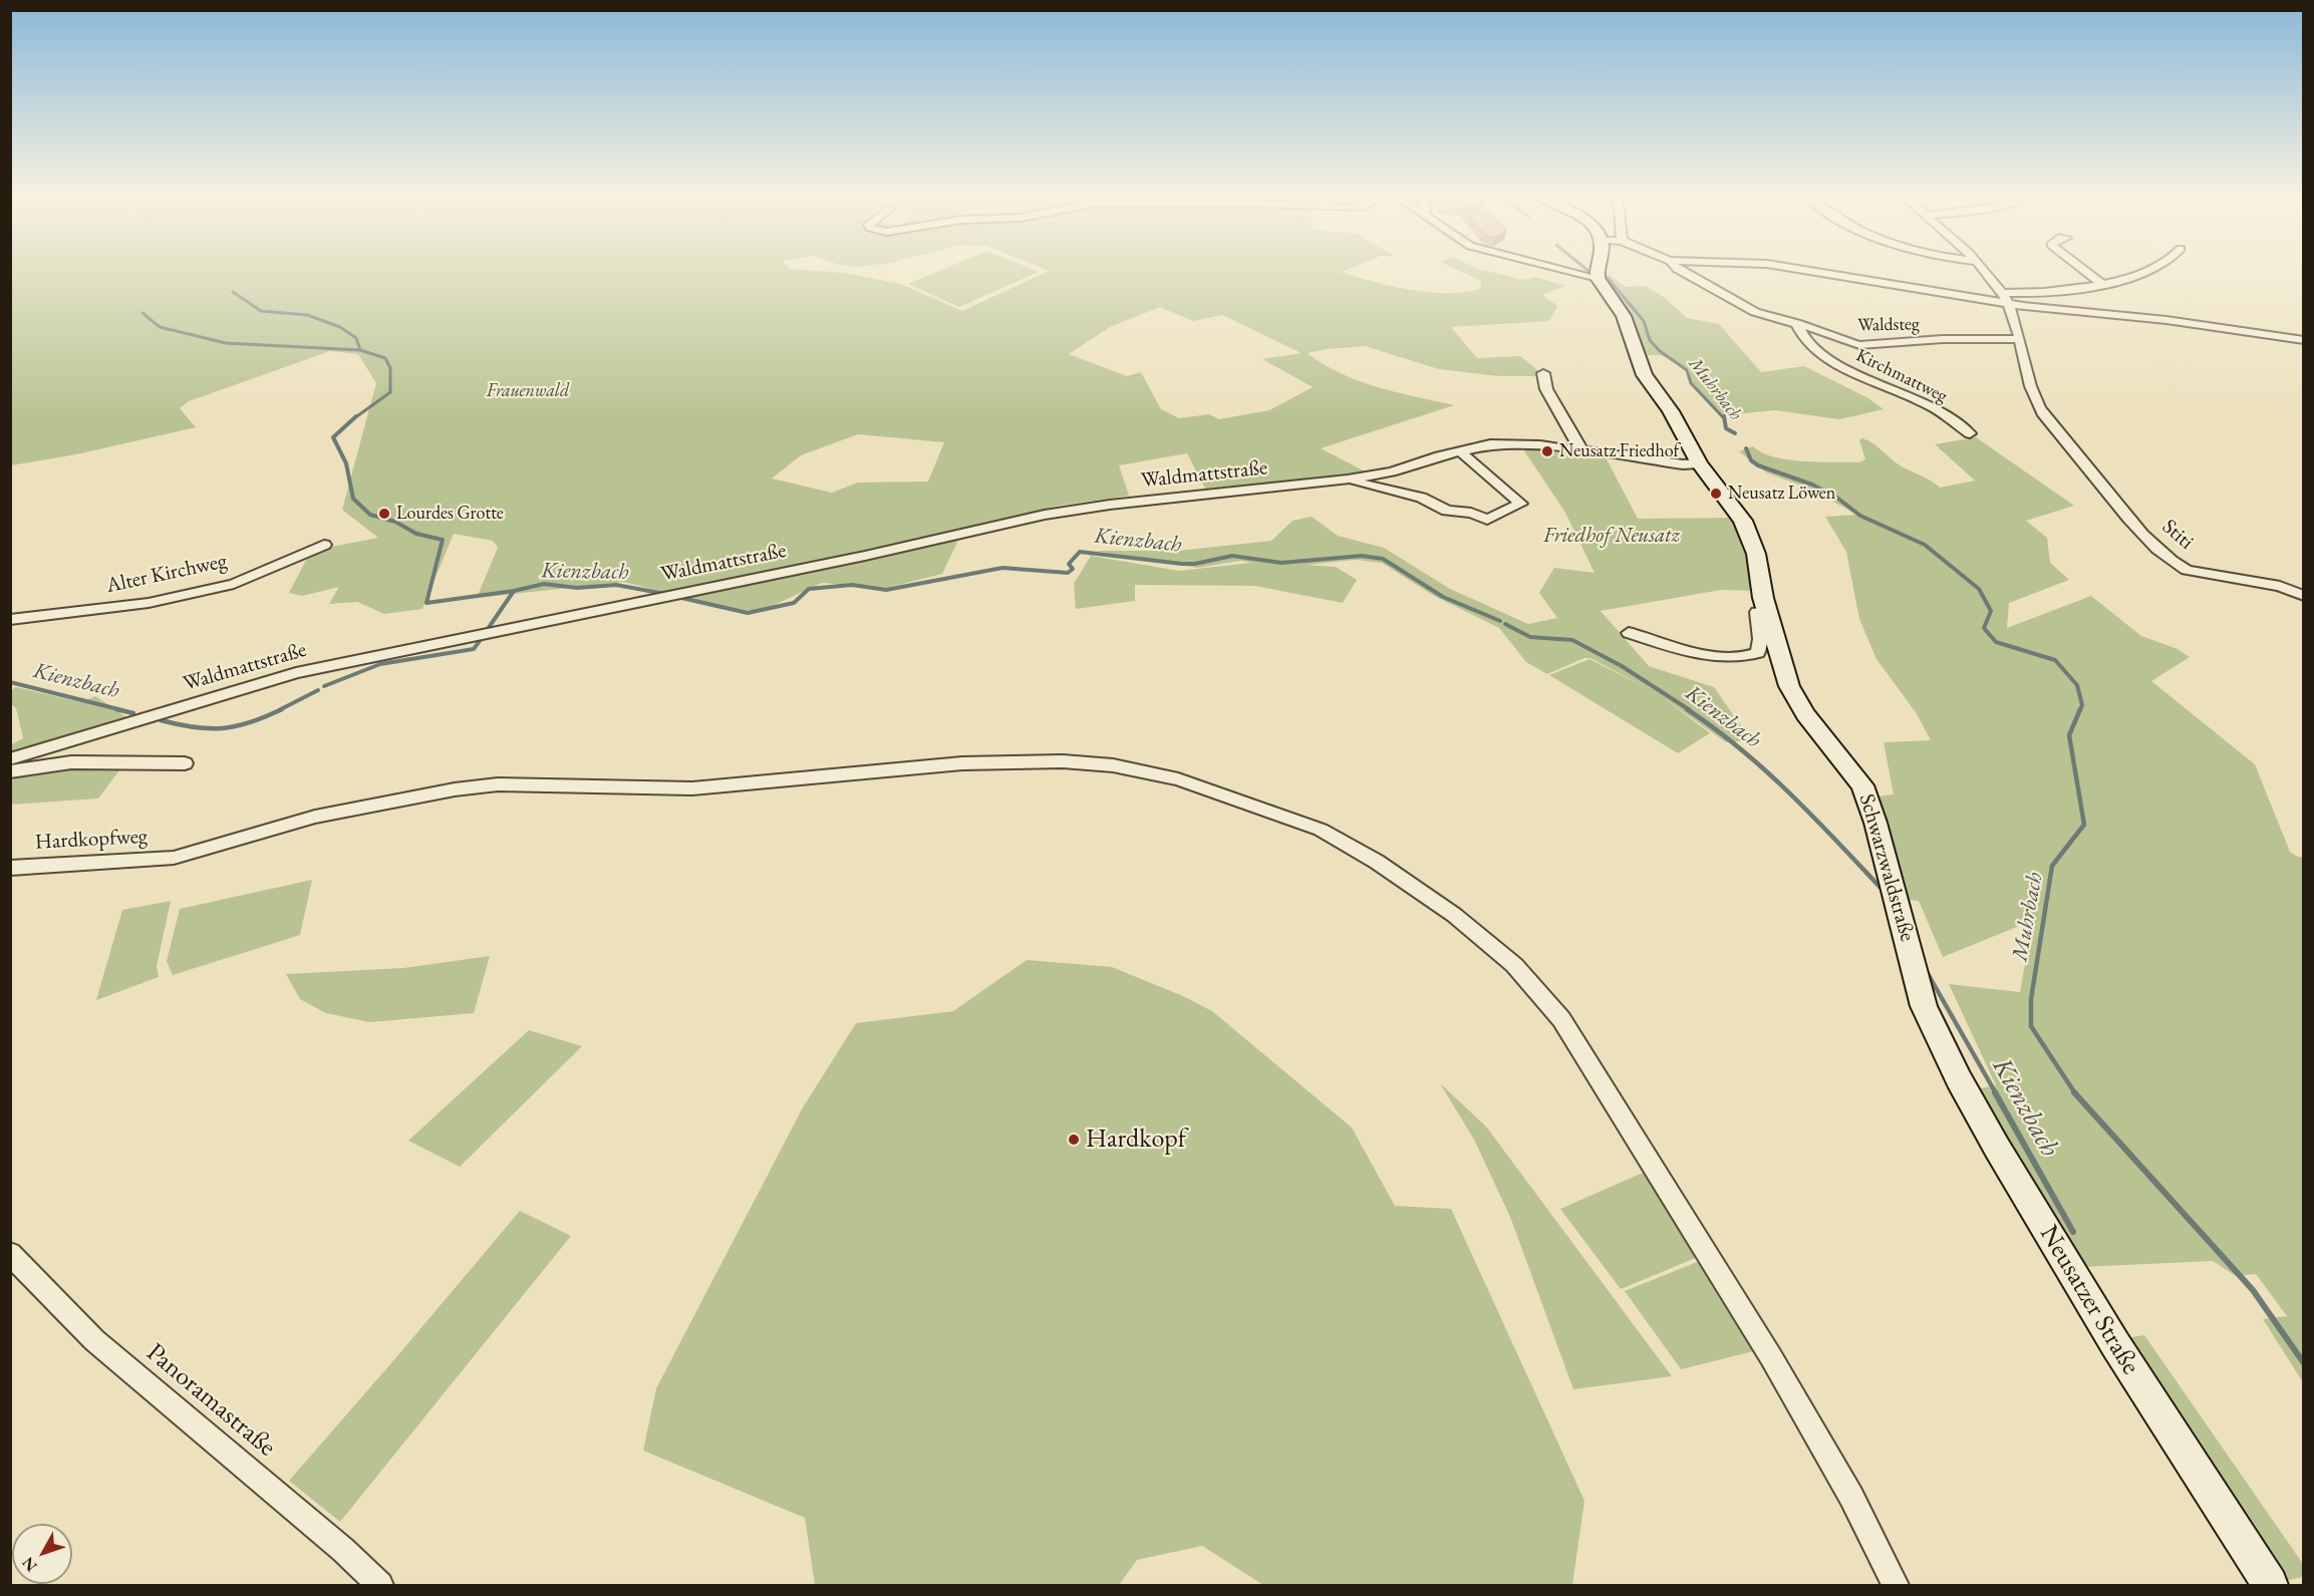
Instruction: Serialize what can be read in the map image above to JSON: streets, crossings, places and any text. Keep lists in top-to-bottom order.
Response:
{
  "streets": {
    "main road": ["Schwarzwaldstraße", "Neusatzer Straße"],
    "street": [
      "Waldsteg",
      "Kirchmattweg",
      "Waldmattstraße",
      "Stiti",
      "Alter Kirchweg",
      "Hardkopfweg",
      "Panoramastraße"
    ]
  },
  "crossings": [
    ["Waldsteg", "Kirchmattweg"],
    ["Waldsteg", "Stiti"],
    ["Waldmattstraße", "Schwarzwaldstraße"],
    ["Schwarzwaldstraße", "Neusatzer Straße"]
  ],
  "water": ["Muhrbach", "Kienzbach"],
  "parks": ["Frauenwald", "Friedhof Neusatz"],
  "places": [
    "Neusatz Friedhof",
    "Neusatz Löwen",
    "Lourdes Grotte",
    "Hardkopf"
  ],
  "north": "bottom left"
}
